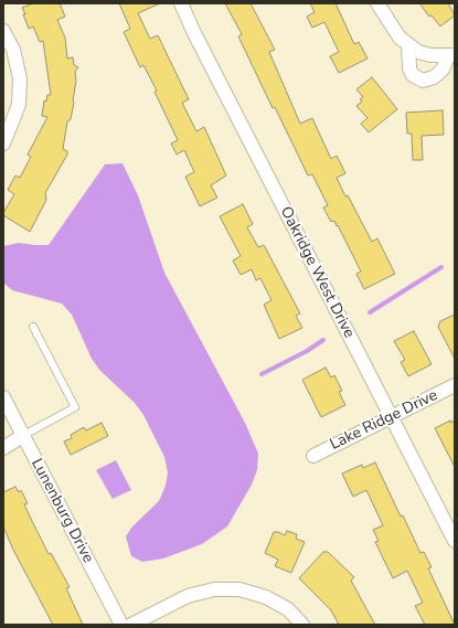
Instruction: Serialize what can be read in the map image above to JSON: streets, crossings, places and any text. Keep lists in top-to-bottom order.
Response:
{
  "streets": {
    "street": ["Oakridge West Drive", "Lake Ridge Drive", "Lunenburg Drive"]
  },
  "crossings": [
    ["Oakridge West Drive", "Lake Ridge Drive"]
  ]
}
